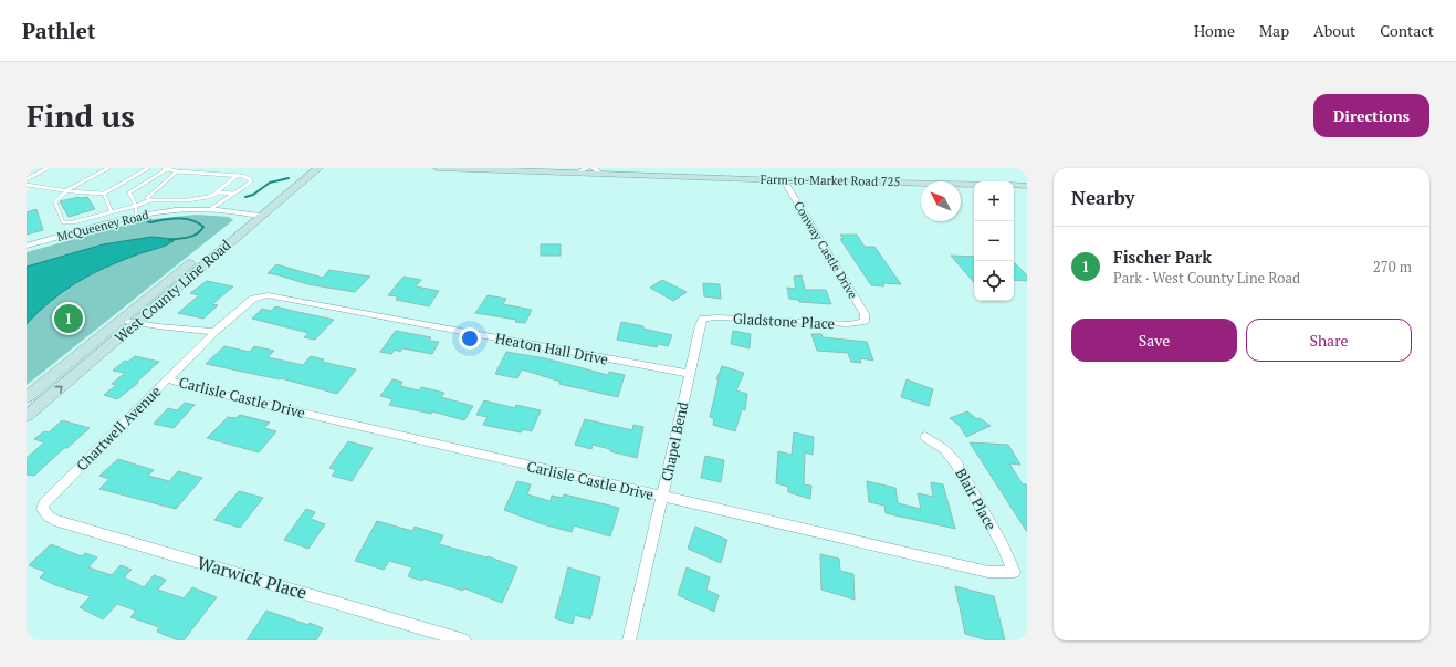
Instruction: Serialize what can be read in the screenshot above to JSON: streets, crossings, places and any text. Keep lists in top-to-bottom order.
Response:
{
  "streets": {
    "main road": ["Farm-to-Market Road 725", "West County Line Road"],
    "street": [
      "McQueeney Road",
      "Conway Castle Drive",
      "Gladstone Place",
      "Heaton Hall Drive",
      "Carlisle Castle Drive",
      "Chartwell Avenue",
      "Chapel Bend",
      "Blair Place",
      "Warwick Place"
    ]
  },
  "crossings": [
    ["Farm-to-Market Road 725", "Conway Castle Drive"],
    ["McQueeney Road", "West County Line Road"],
    ["Conway Castle Drive", "Gladstone Place"],
    ["Gladstone Place", "Chapel Bend"],
    ["Heaton Hall Drive", "Chartwell Avenue"],
    ["Heaton Hall Drive", "Chapel Bend"],
    ["Carlisle Castle Drive", "Chartwell Avenue"],
    ["Carlisle Castle Drive", "Chapel Bend"],
    ["Carlisle Castle Drive", "Blair Place"],
    ["Chartwell Avenue", "Warwick Place"]
  ],
  "north": "top left",
  "page": {
    "header": "Pathlet",
    "nav": [
      "Home",
      "Map",
      "About",
      "Contact"
    ],
    "buttons": [
      "Directions",
      ["Save", "Share"]
    ],
    "title": "Find us",
    "heading": "Nearby",
    "map_buttons": ["+", "−"],
    "list": [
      {
        "mark": "1",
        "name": "Fischer Park",
        "note": "Park · West County Line Road",
        "value": "270 m"
      }
    ],
    "pins": "1"
  }
}
